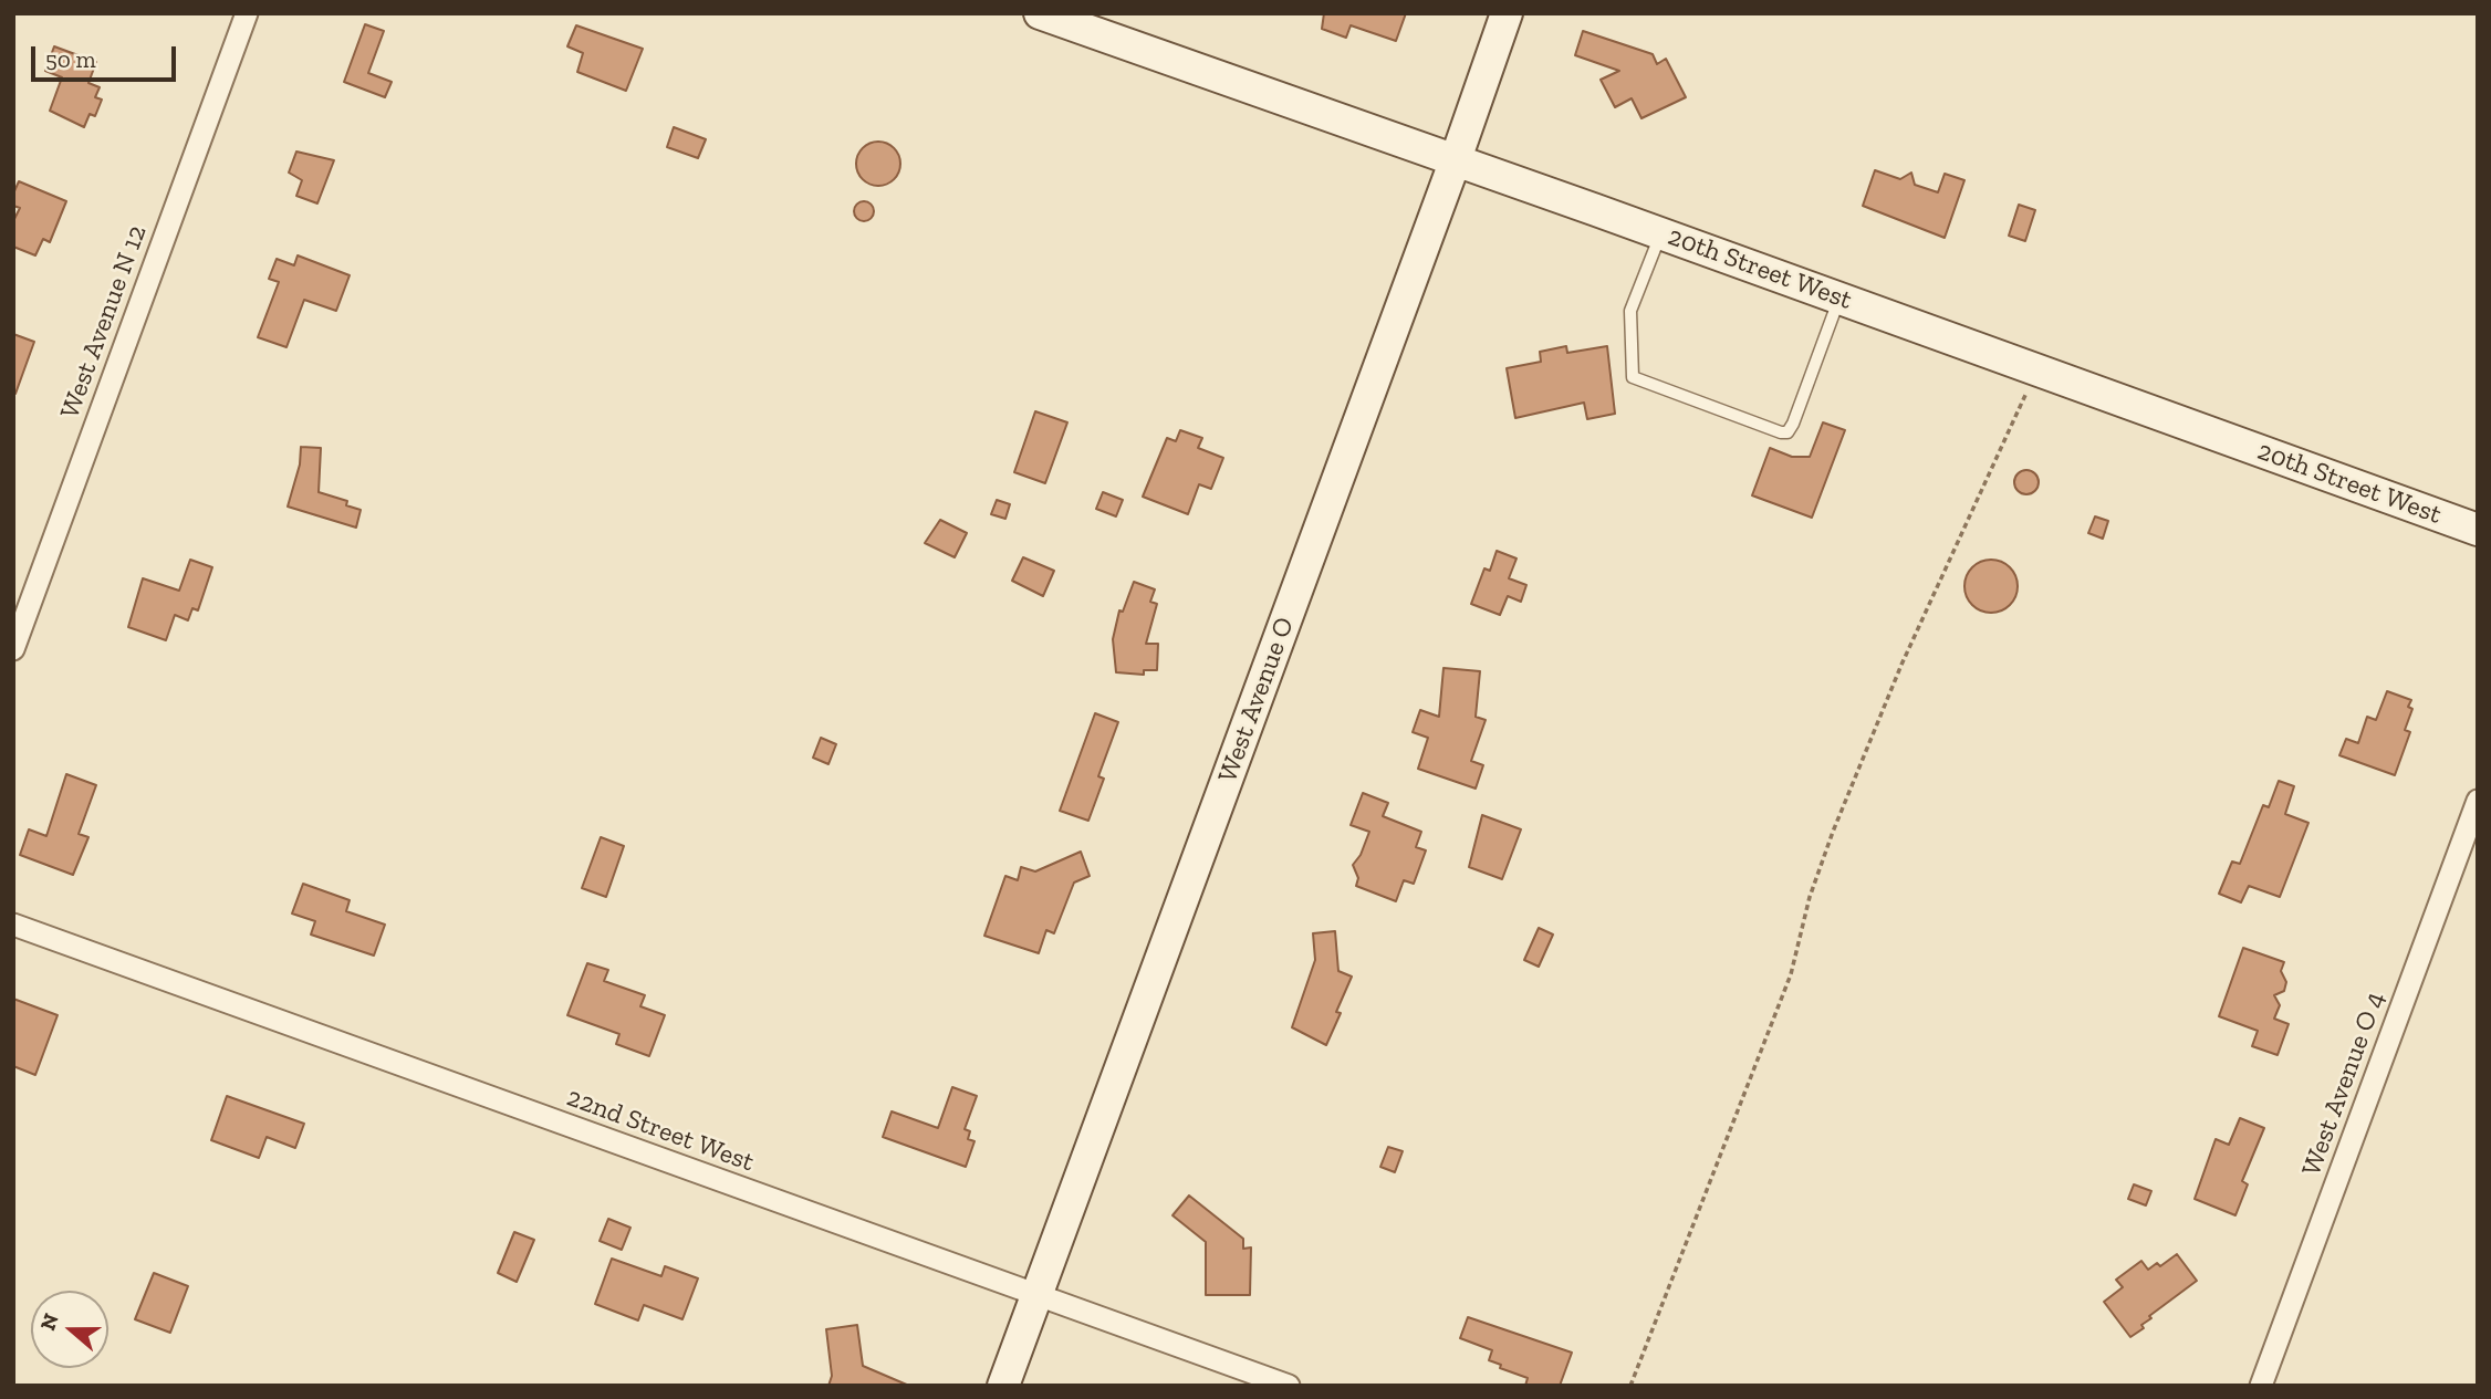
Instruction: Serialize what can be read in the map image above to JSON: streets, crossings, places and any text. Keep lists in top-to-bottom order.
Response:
{
  "streets": {
    "main road": ["20th Street West", "West Avenue O"],
    "street": ["West Avenue N 12", "West Avenue O 4", "22nd Street West"]
  },
  "crossings": [
    ["20th Street West", "West Avenue O"],
    ["West Avenue O", "22nd Street West"]
  ],
  "scale_bar": "50 m",
  "north": "left"
}
